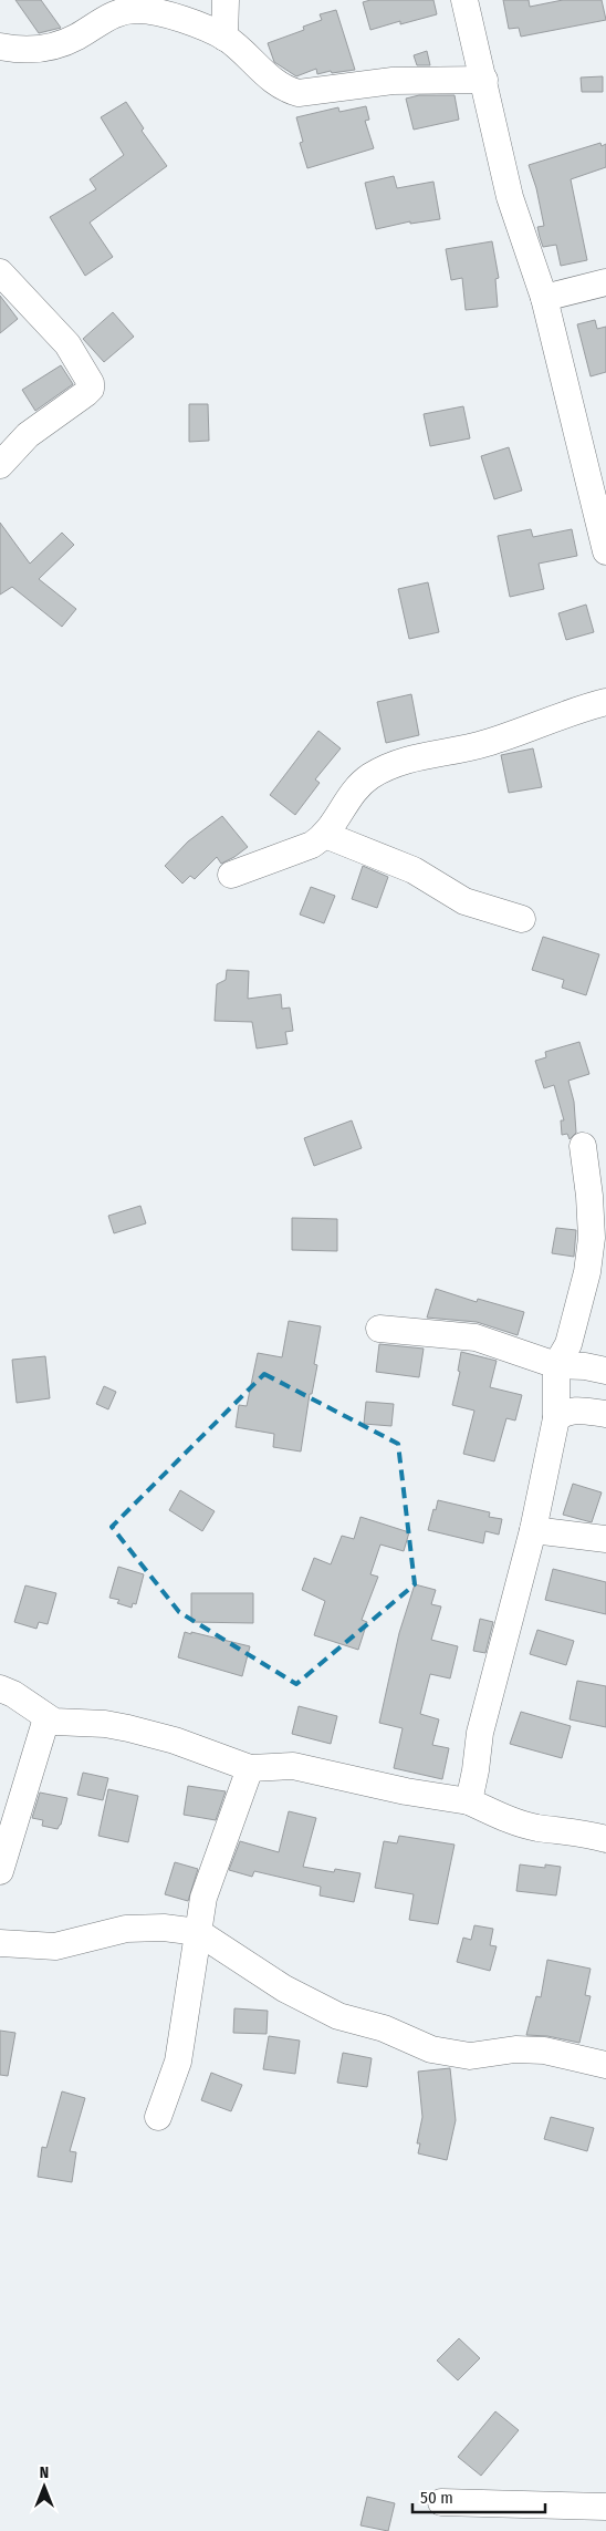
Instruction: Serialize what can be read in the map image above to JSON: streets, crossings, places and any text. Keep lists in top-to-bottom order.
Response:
{
  "scale_bar": "50 m",
  "north": "top"
}
